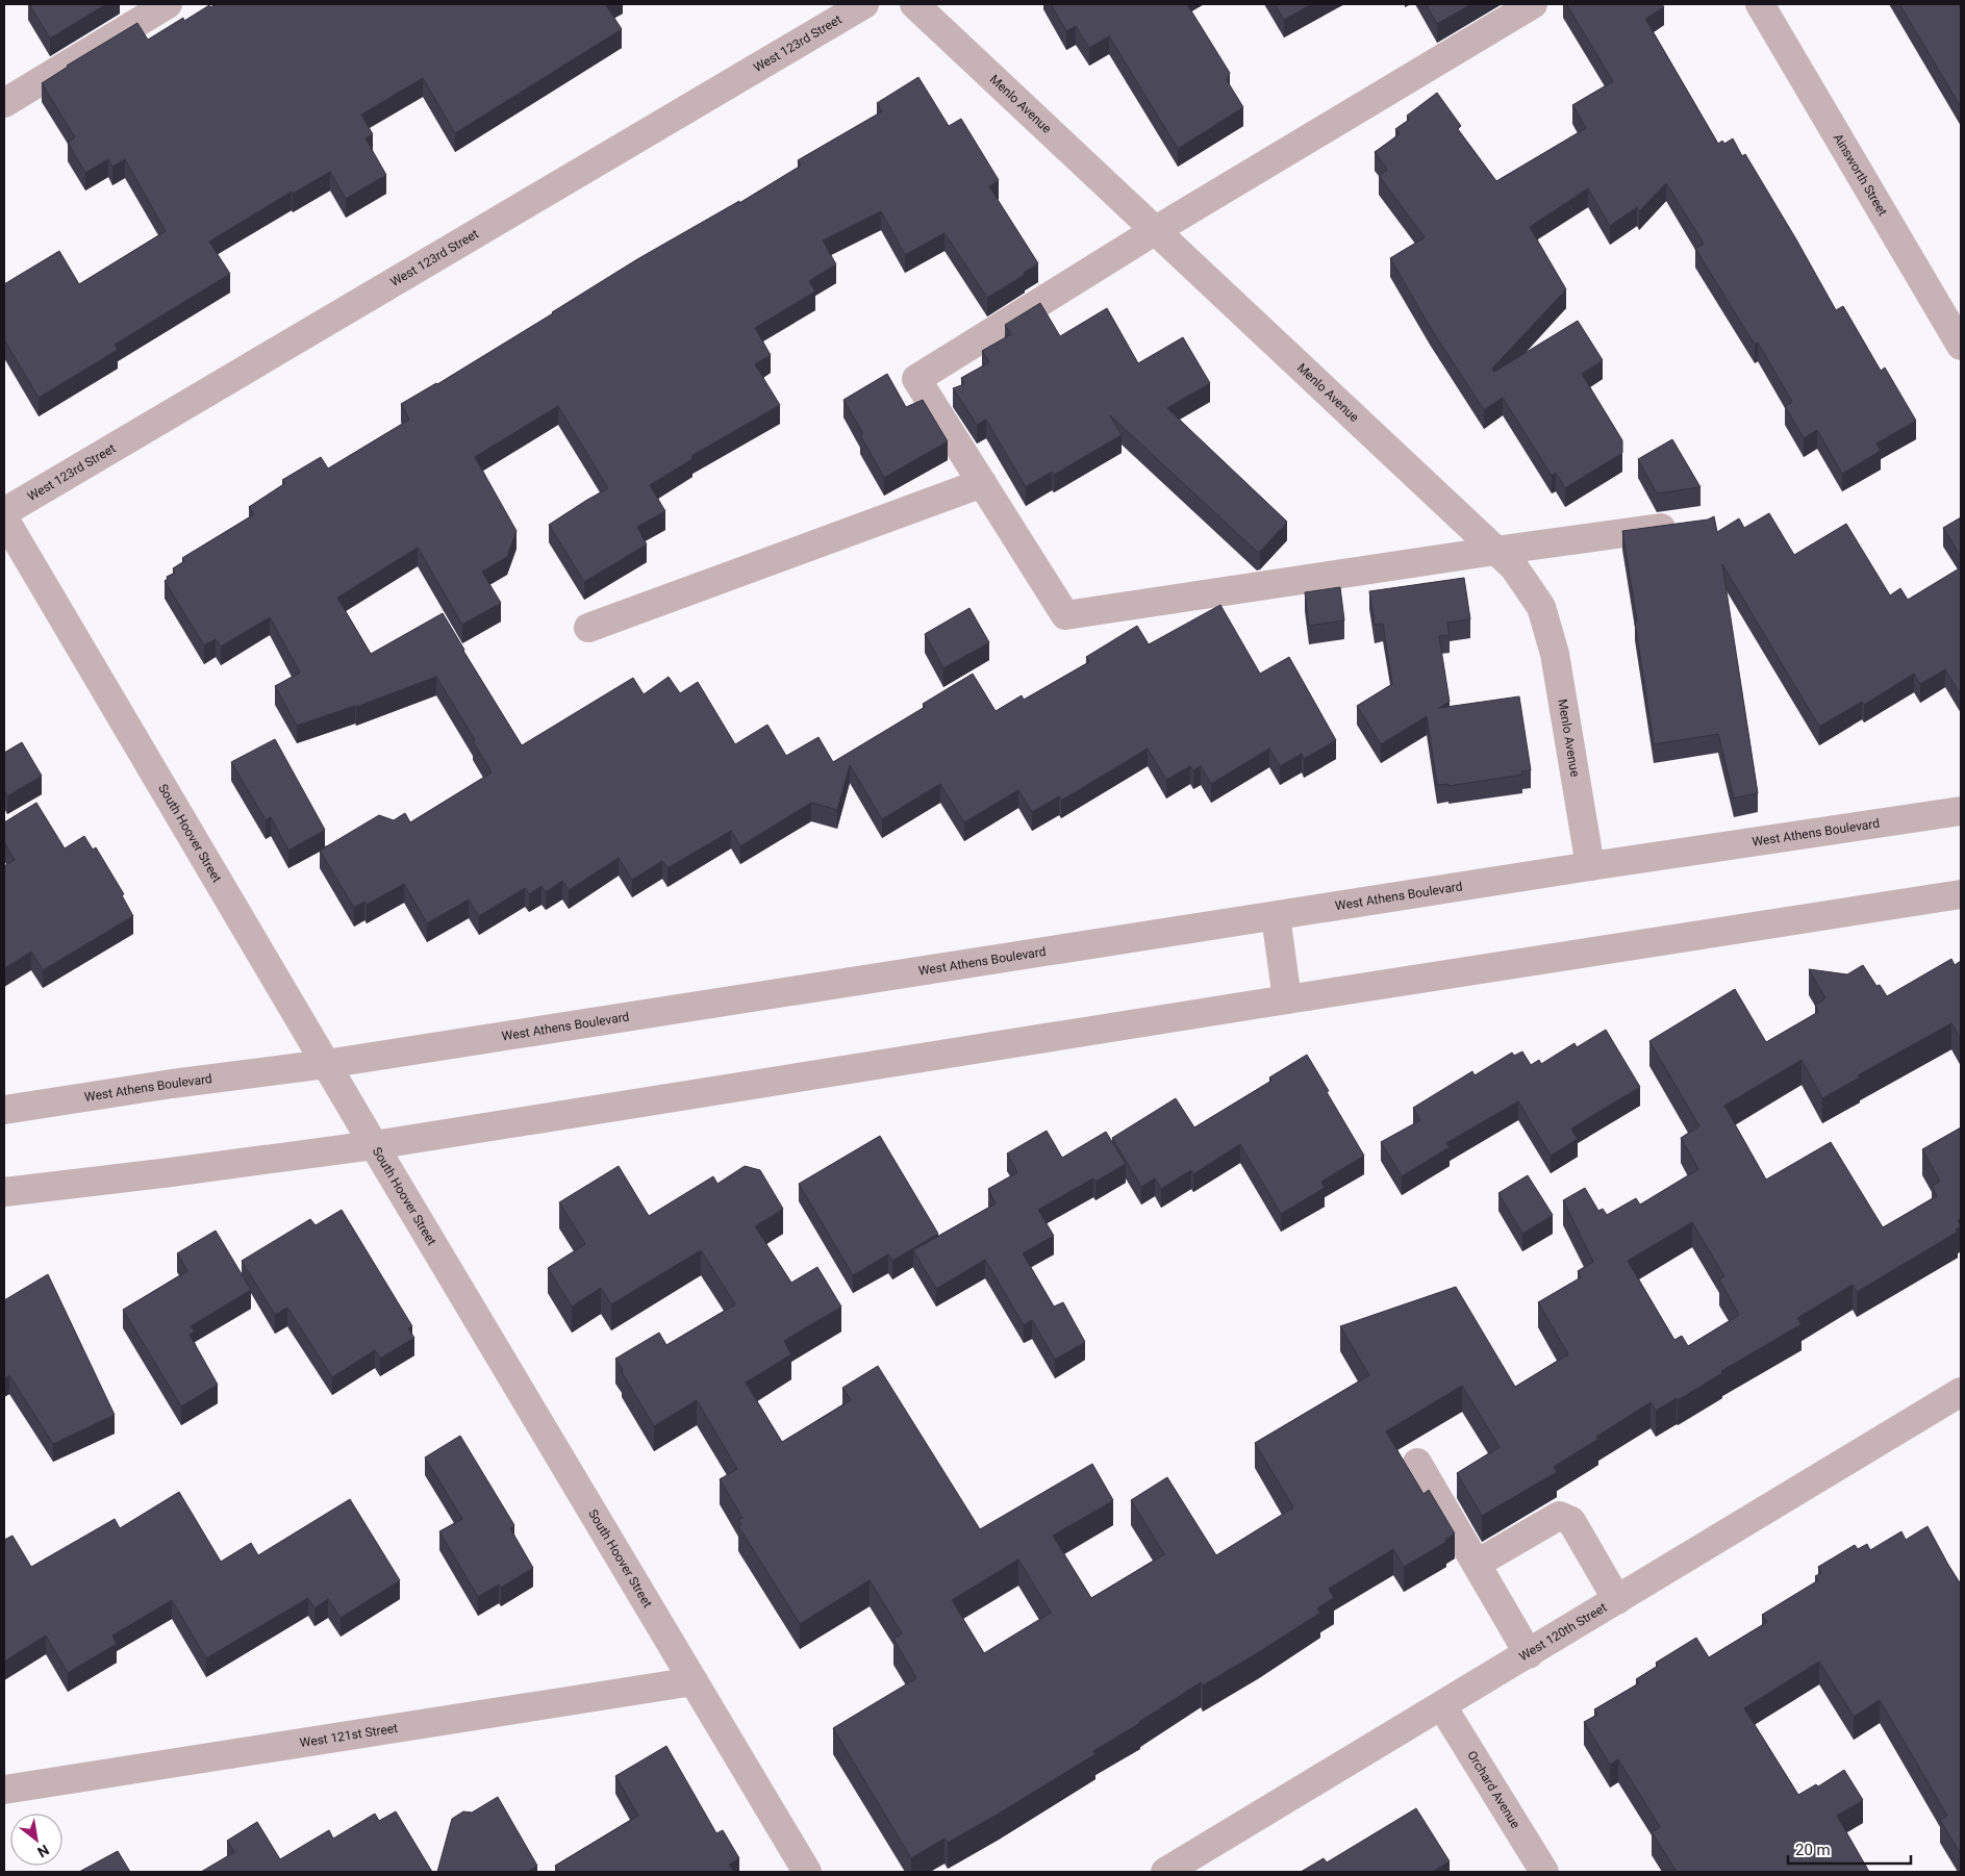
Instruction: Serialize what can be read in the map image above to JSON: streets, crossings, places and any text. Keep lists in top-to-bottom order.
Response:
{
  "streets": {
    "street": [
      "West 123rd Street",
      "Menlo Avenue",
      "Ainsworth Street",
      "South Hoover Street",
      "West Athens Boulevard",
      "West 120th Street",
      "West 121st Street",
      "Orchard Avenue"
    ]
  },
  "crossings": [
    ["Menlo Avenue", "West Athens Boulevard"],
    ["South Hoover Street", "West Athens Boulevard"],
    ["South Hoover Street", "West 121st Street"],
    ["West 120th Street", "Orchard Avenue"]
  ],
  "scale_bar": "20 m",
  "north": "bottom right"
}
